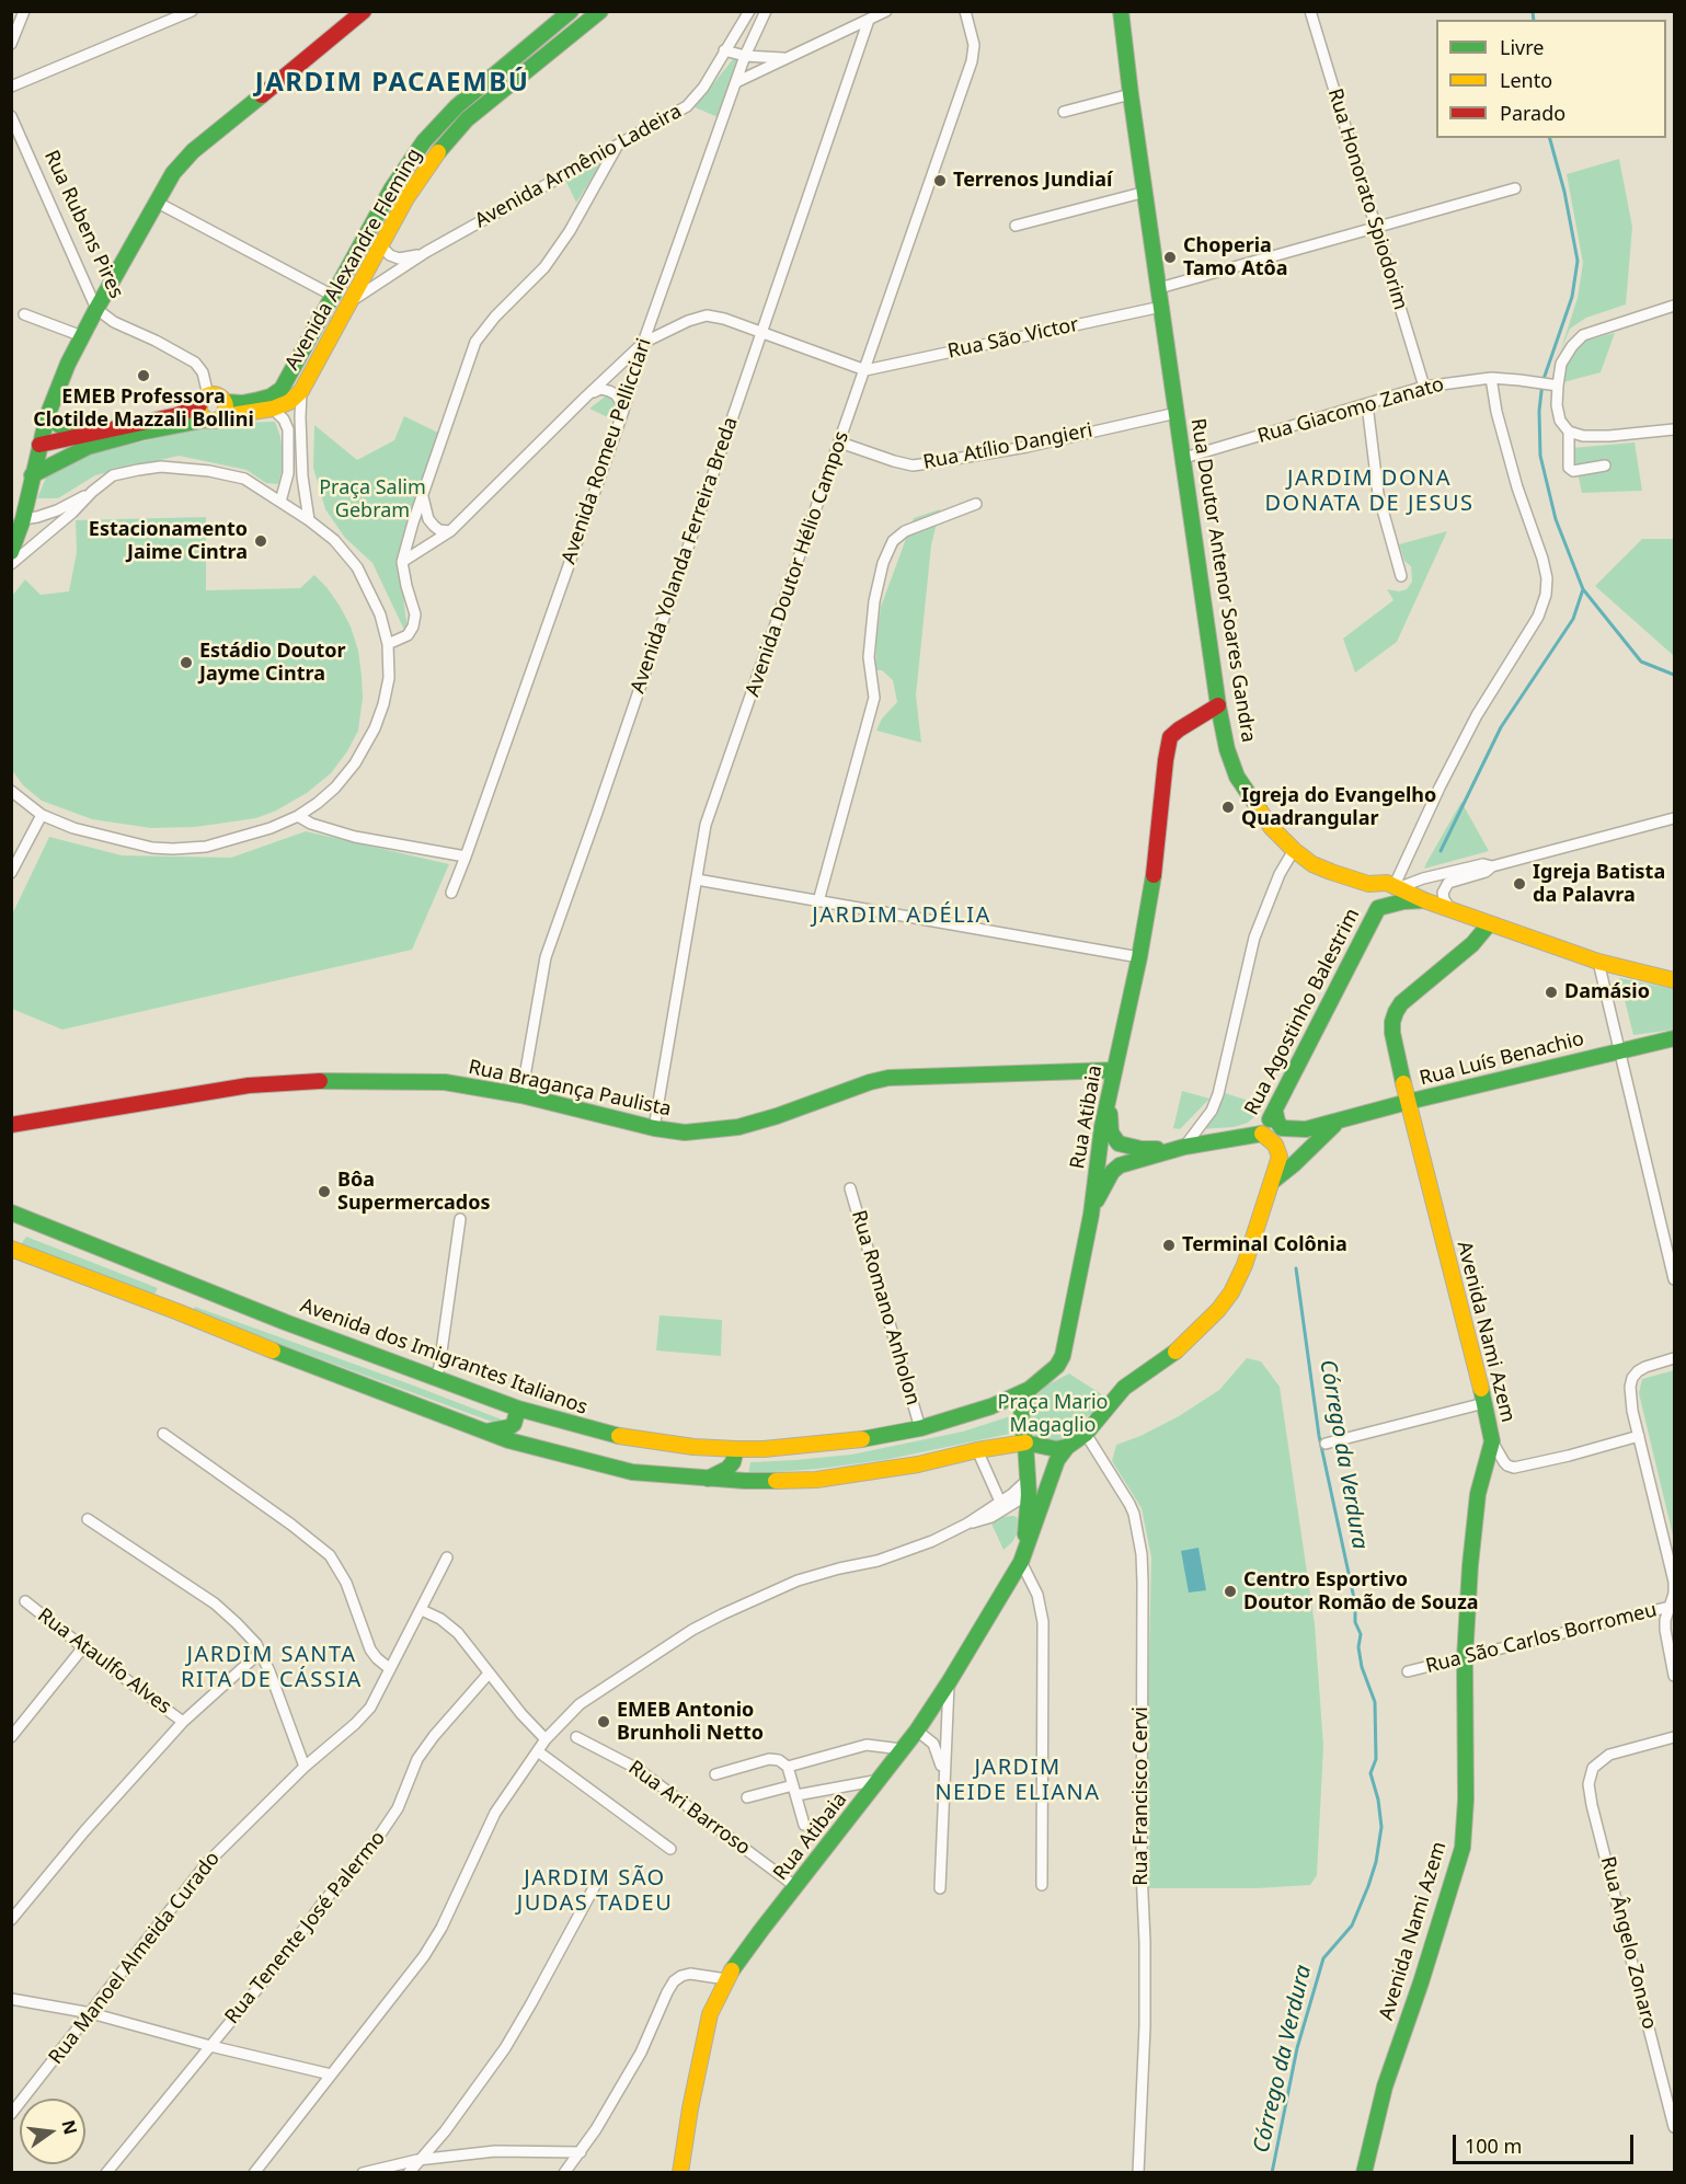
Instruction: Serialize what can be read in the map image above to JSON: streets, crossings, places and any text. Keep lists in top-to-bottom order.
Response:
{
  "streets": {
    "main road": [
      "Avenida Alexandre Fleming",
      "Rua Doutor Antenor Soares Gandra",
      "Rua Agostinho Balestrim",
      "Rua Luís Benachio",
      "Rua Bragança Paulista",
      "Rua Atibaia",
      "Avenida Nami Azem",
      "Avenida dos Imigrantes Italianos"
    ],
    "street": [
      "Avenida Armênio Ladeira",
      "Rua Honorato Spiodorim",
      "Rua Rubens Pires",
      "Rua São Victor",
      "Rua Giacomo Zanato",
      "Rua Atílio Dangieri",
      "Avenida Romeu Pellicciari",
      "Avenida Yolanda Ferreira Breda",
      "Avenida Doutor Hélio Campos",
      "Rua Romano Anholon",
      "Rua São Carlos Borromeu",
      "Rua Ataulfo Alves",
      "Rua Francisco Cervi",
      "Rua Ari Barroso",
      "Rua Tenente José Palermo",
      "Rua Ângelo Zonaro",
      "Rua Manoel Almeida Curado"
    ]
  },
  "crossings": [
    ["Avenida Armênio Ladeira", "Avenida Alexandre Fleming"],
    ["Rua Honorato Spiodorim", "Rua Giacomo Zanato"],
    ["Rua Rubens Pires", "Avenida Alexandre Fleming"],
    ["Rua São Victor", "Avenida Doutor Hélio Campos"],
    ["Rua São Victor", "Rua Doutor Antenor Soares Gandra"],
    ["Rua Giacomo Zanato", "Rua Doutor Antenor Soares Gandra"],
    ["Rua Atílio Dangieri", "Avenida Doutor Hélio Campos"],
    ["Rua Atílio Dangieri", "Rua Doutor Antenor Soares Gandra"],
    ["Avenida Yolanda Ferreira Breda", "Rua Bragança Paulista"],
    ["Avenida Doutor Hélio Campos", "Rua Bragança Paulista"],
    ["Rua Doutor Antenor Soares Gandra", "Rua Atibaia"],
    ["Rua Doutor Antenor Soares Gandra", "Avenida Nami Azem"],
    ["Rua Agostinho Balestrim", "Rua Luís Benachio"],
    ["Rua Luís Benachio", "Avenida Nami Azem"],
    ["Rua Bragança Paulista", "Rua Atibaia"],
    ["Rua Atibaia", "Avenida dos Imigrantes Italianos"],
    ["Rua Atibaia", "Rua Ari Barroso"],
    ["Rua Romano Anholon", "Avenida dos Imigrantes Italianos"],
    ["Avenida Nami Azem", "Rua São Carlos Borromeu"]
  ],
  "districts": [
    "JARDIM PACAEMBÚ",
    "JARDIM DONA DONATA DE JESUS",
    "JARDIM ADÉLIA",
    "JARDIM SANTA RITA DE CÁSSIA",
    "JARDIM NEIDE ELIANA",
    "JARDIM SÃO JUDAS TADEU"
  ],
  "water": ["Córrego da Verdura"],
  "parks": ["Praça Salim Gebram", "Praça Mario Magaglio"],
  "places": [
    "Terrenos Jundiaí",
    "Choperia Tamo Atôa",
    "EMEB Professora Clotilde Mazzali Bollini",
    "Estacionamento Jaime Cintra",
    "Estádio Doutor Jayme Cintra",
    "Igreja do Evangelho Quadrangular",
    "Igreja Batista da Palavra",
    "Damásio",
    "Bôa Supermercados",
    "Terminal Colônia",
    "Centro Esportivo Doutor Romão de Souza",
    "EMEB Antonio Brunholi Netto"
  ],
  "legend": ["Livre", "Lento", "Parado"],
  "scale_bar": "100 m",
  "north": "right"
}
